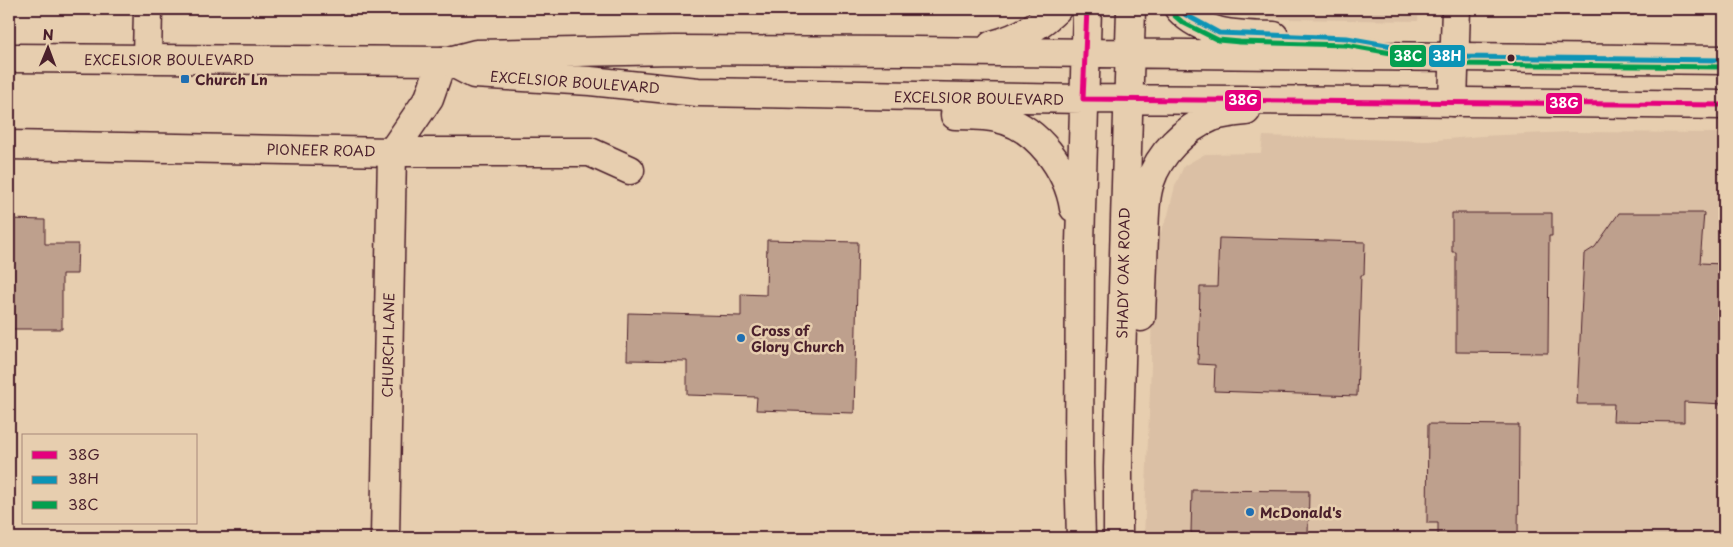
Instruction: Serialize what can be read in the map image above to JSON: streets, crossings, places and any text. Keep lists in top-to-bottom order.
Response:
{
  "streets": {
    "main road": [
      "EXCELSIOR BOULEVARD",
      "PIONEER ROAD",
      "SHADY OAK ROAD",
      "CHURCH LANE"
    ]
  },
  "crossings": [
    ["EXCELSIOR BOULEVARD", "SHADY OAK ROAD"],
    ["PIONEER ROAD", "CHURCH LANE"]
  ],
  "places": {
    "transit": ["Church Ln"],
    "other": ["Cross of Glory Church", "McDonald's"]
  },
  "lines": ["transit line 38G", "transit line 38H", "transit line 38C"],
  "legend": ["38G", "38H", "38C"],
  "north": "top"
}
